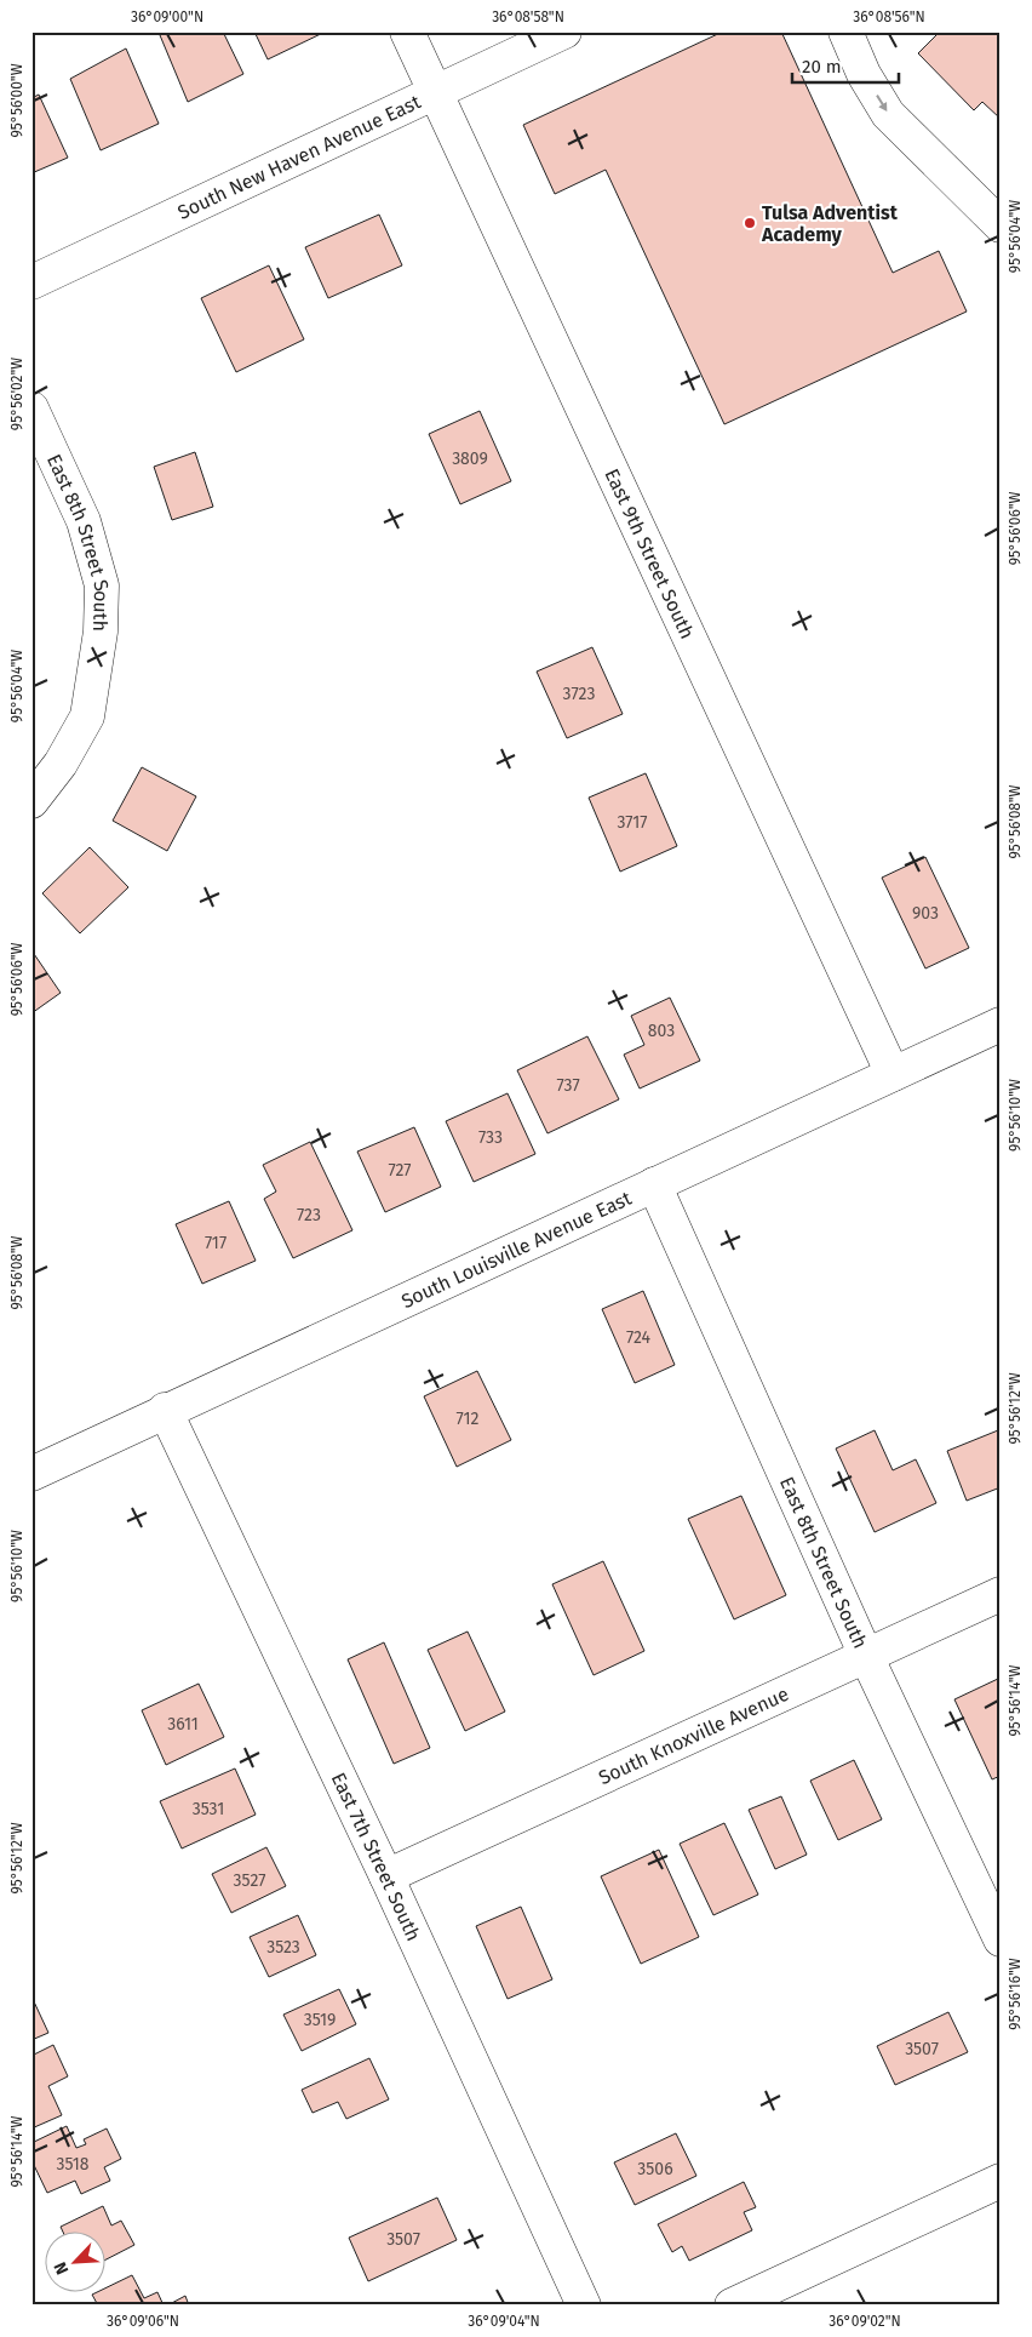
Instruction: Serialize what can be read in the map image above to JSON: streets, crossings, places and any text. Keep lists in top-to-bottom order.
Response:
{
  "streets": {
    "street": [
      "South New Haven Avenue East",
      "East 8th Street South",
      "East 9th Street South",
      "South Louisville Avenue East",
      "South Knoxville Avenue",
      "East 7th Street South"
    ]
  },
  "crossings": [
    ["South New Haven Avenue East", "East 9th Street South"],
    ["East 8th Street South", "South Louisville Avenue East"],
    ["East 8th Street South", "South Knoxville Avenue"],
    ["East 9th Street South", "South Louisville Avenue East"],
    ["South Louisville Avenue East", "East 7th Street South"],
    ["South Knoxville Avenue", "East 7th Street South"]
  ],
  "places": ["Tulsa Adventist Academy"],
  "house_numbers": [
    "3809",
    "3723",
    "3717",
    "903",
    "803",
    "737",
    "733",
    "727",
    "723",
    "717",
    "724",
    "712",
    "3611",
    "3531",
    "3527",
    "3523",
    "3519",
    "3507",
    "3518",
    "3506",
    "3507"
  ],
  "scale_bar": "20 m",
  "north": "bottom left",
  "coordinates": [
    "36°09'00\"N",
    "36°08'58\"N",
    "36°08'56\"N",
    "95°56'00\"W",
    "95°56'04\"W",
    "95°56'02\"W",
    "95°56'06\"W",
    "95°56'08\"W",
    "95°56'10\"W",
    "95°56'12\"W",
    "95°56'14\"W",
    "95°56'16\"W",
    "36°09'06\"N",
    "36°09'04\"N",
    "36°09'02\"N"
  ]
}
